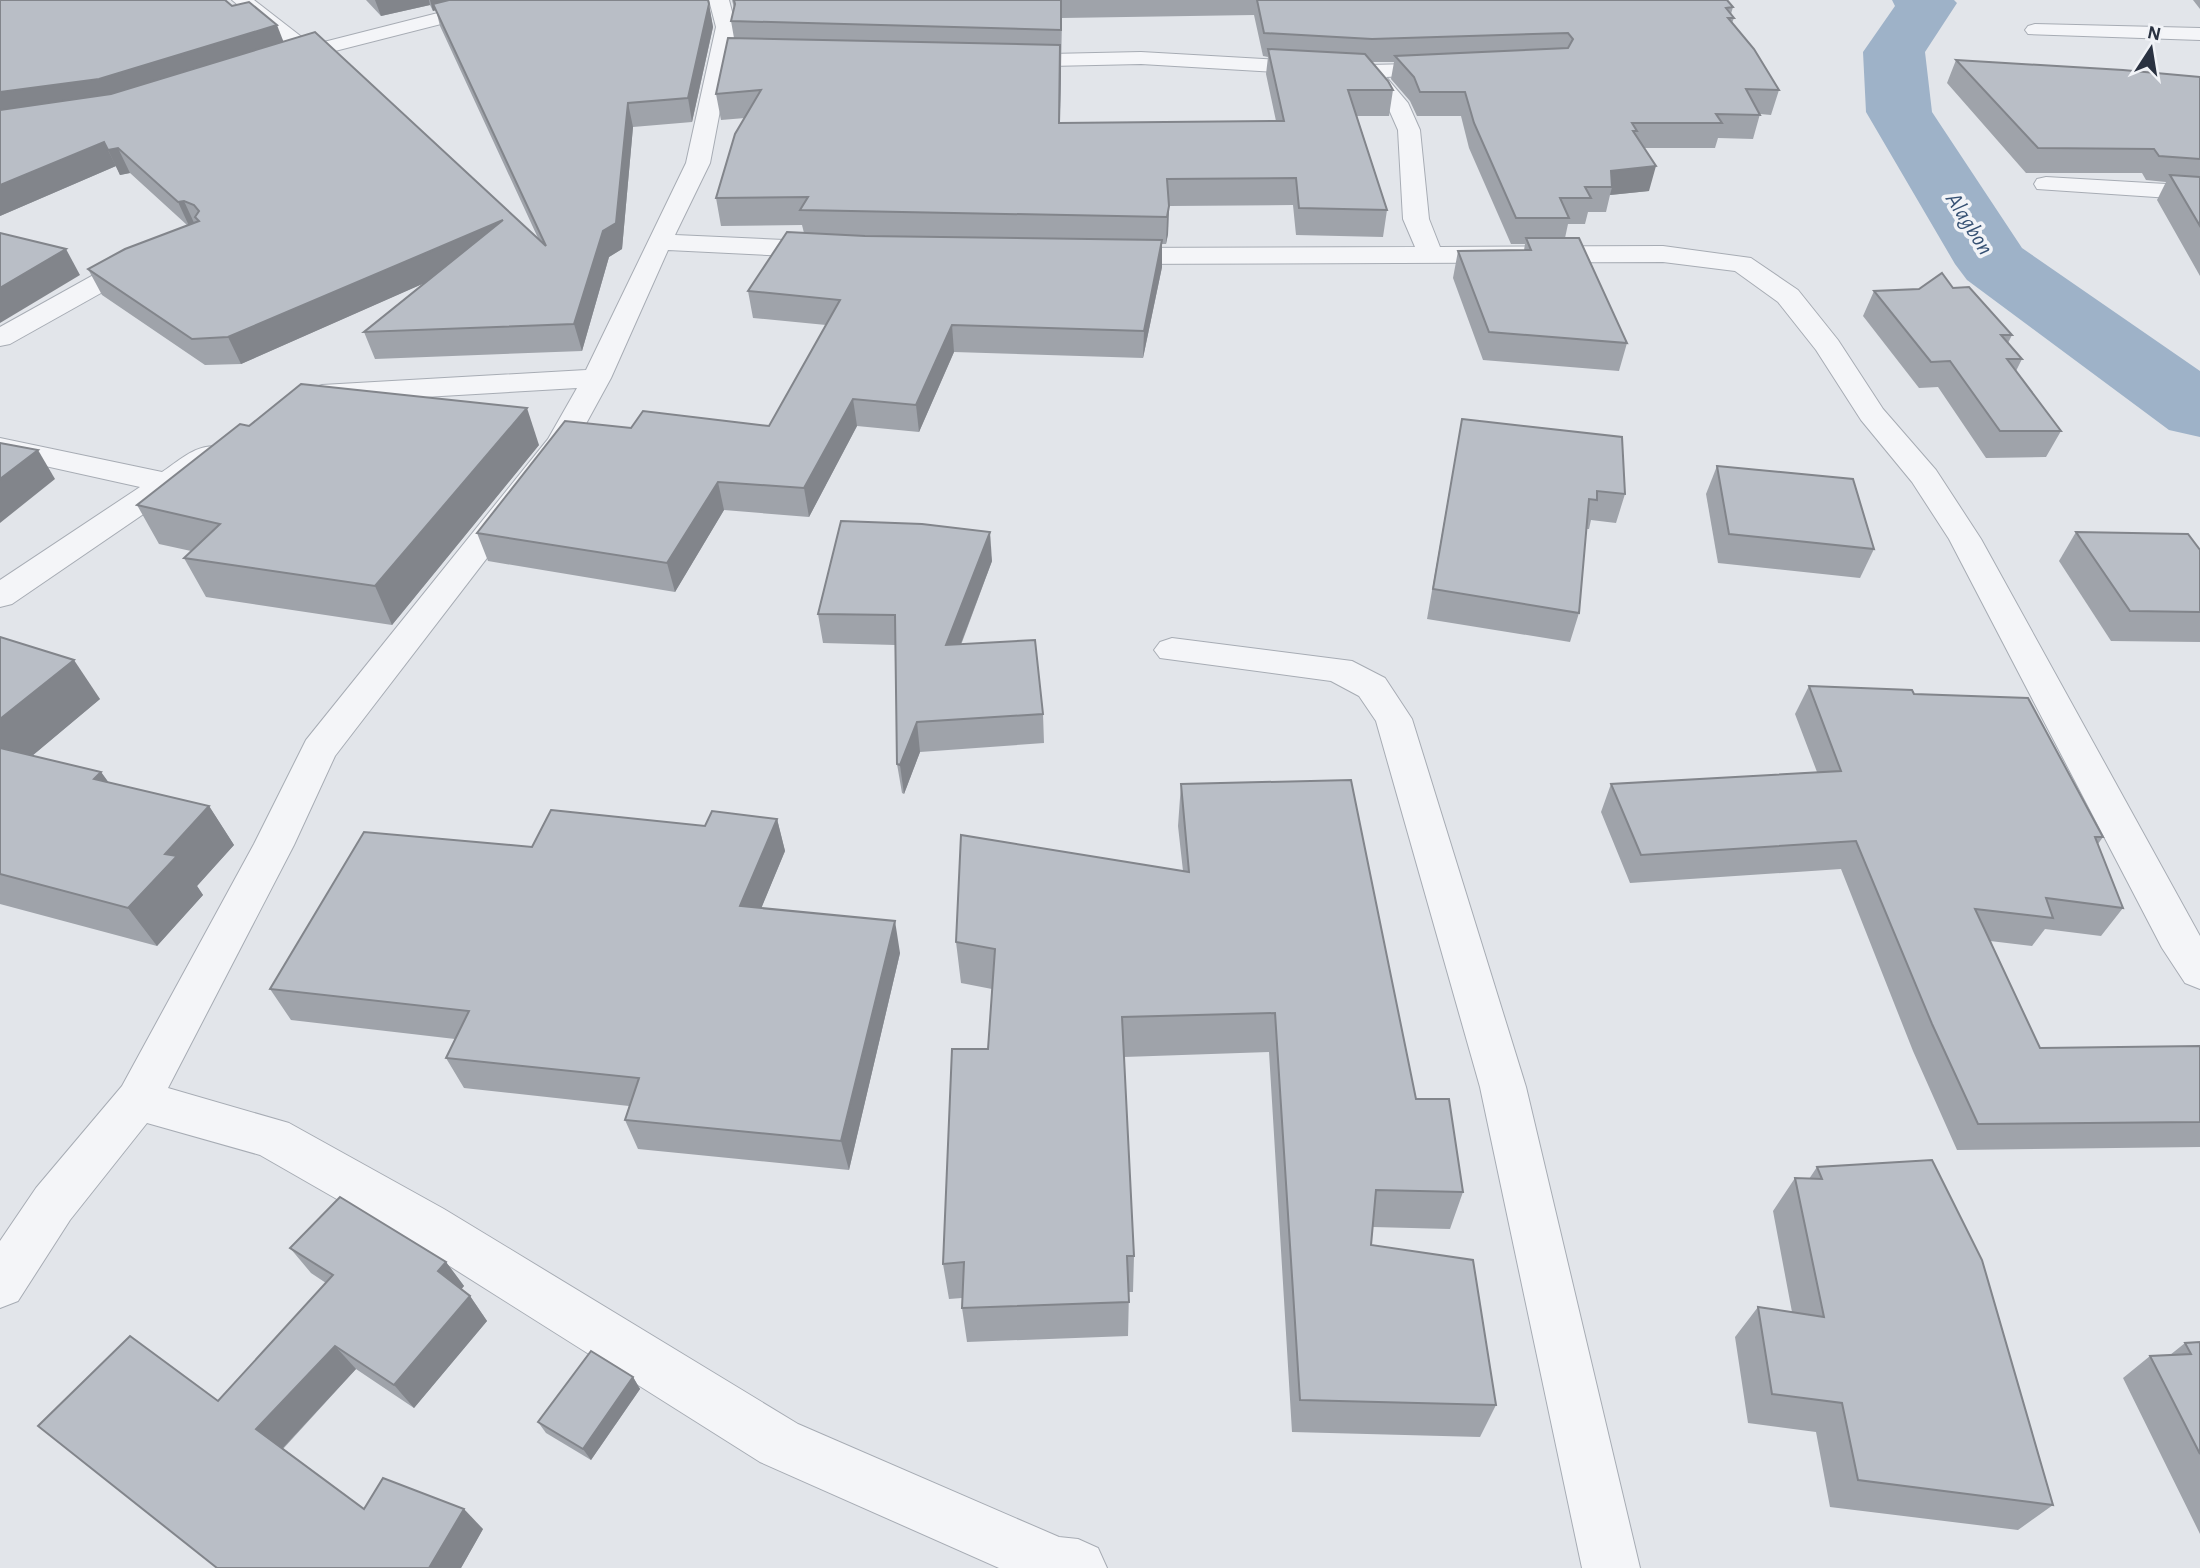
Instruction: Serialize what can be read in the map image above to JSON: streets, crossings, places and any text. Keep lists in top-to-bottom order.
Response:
{
  "water": ["Alagbon"],
  "north": "top"
}
